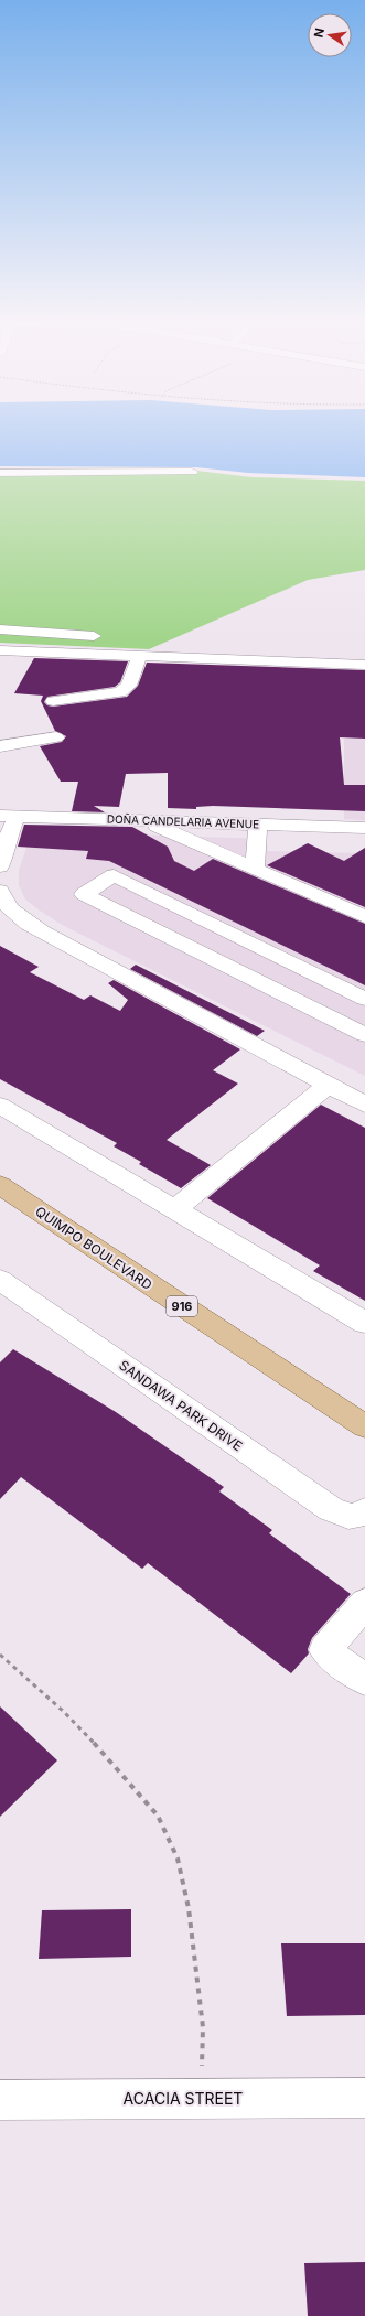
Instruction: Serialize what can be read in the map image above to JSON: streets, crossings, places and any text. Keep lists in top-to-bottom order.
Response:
{
  "streets": {
    "main road": ["QUIMPO BOULEVARD", "916"],
    "street": ["DOÑA CANDELARIA AVENUE", "SANDAWA PARK DRIVE", "ACACIA STREET"]
  },
  "north": "left"
}
